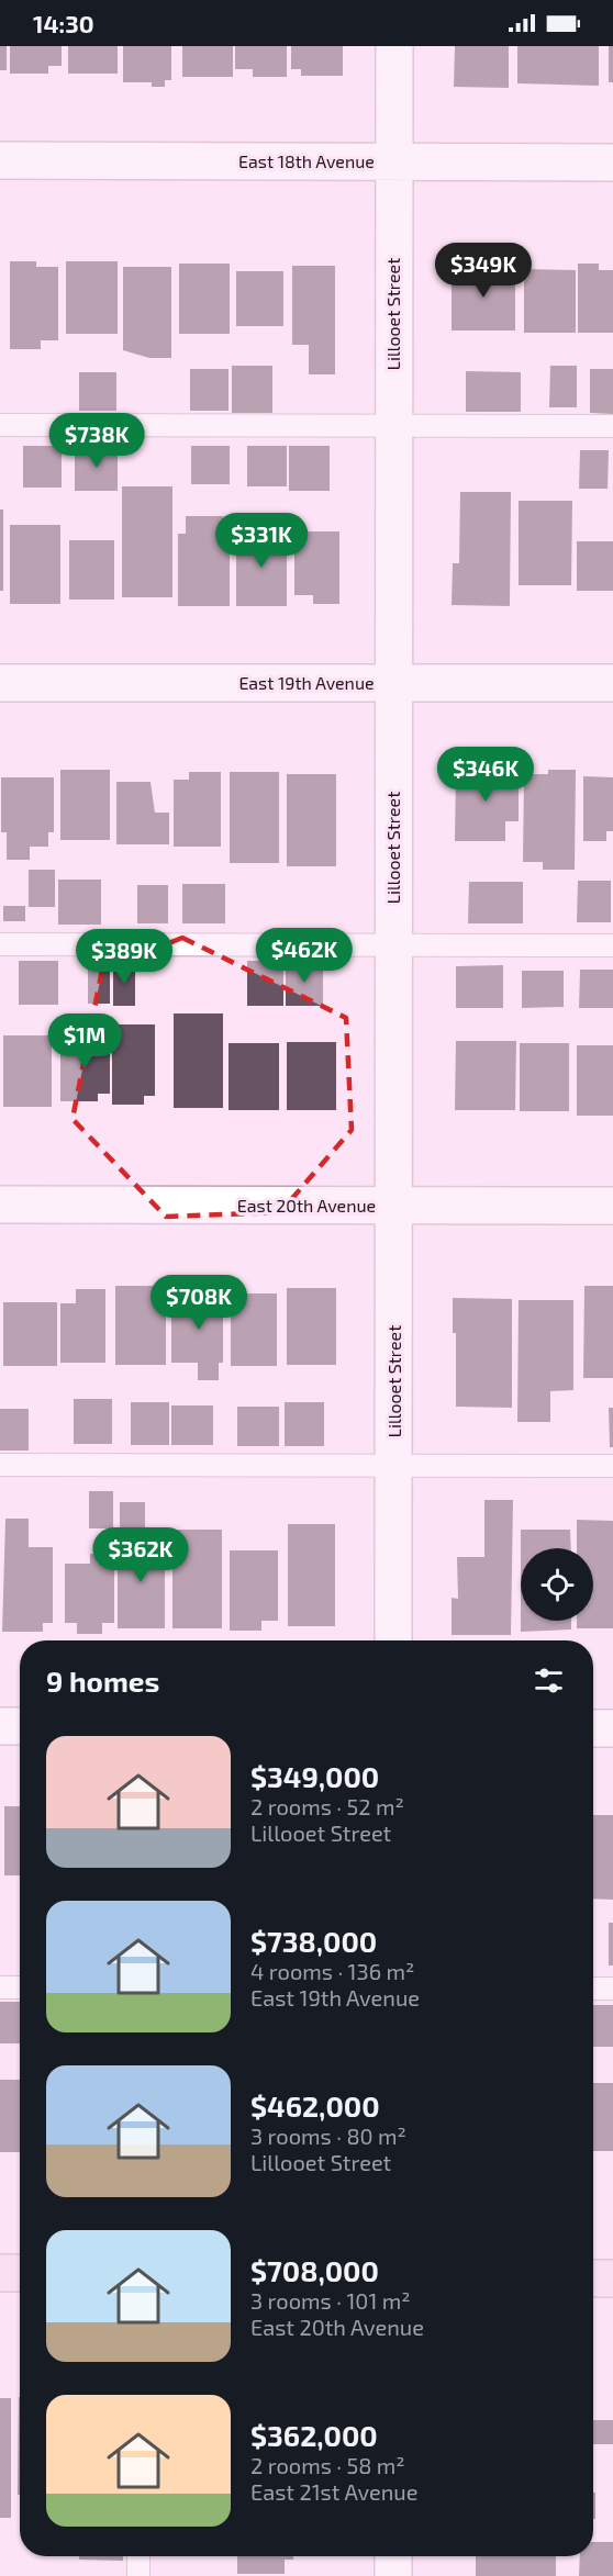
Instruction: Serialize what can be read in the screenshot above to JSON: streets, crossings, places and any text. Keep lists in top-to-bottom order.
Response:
{
  "streets": {
    "street": [
      "East 18th Avenue",
      "Lillooet Street",
      "East 19th Avenue",
      "East 20th Avenue"
    ]
  },
  "crossings": [
    ["East 18th Avenue", "Lillooet Street"],
    ["Lillooet Street", "East 19th Avenue"],
    ["Lillooet Street", "East 20th Avenue"]
  ],
  "page": {
    "status": "14:30",
    "price": [
      "$349K",
      "$738K",
      "$331K",
      "$346K",
      "$462K",
      "$389K",
      "$1M",
      "$708K",
      "$362K"
    ],
    "heading": "9 homes",
    "list": [
      {
        "name": "$349,000",
        "note": "2 rooms · 52 m² · Lillooet Street"
      },
      {
        "name": "$738,000",
        "note": "4 rooms · 136 m² · East 19th Avenue"
      },
      {
        "name": "$462,000",
        "note": "3 rooms · 80 m² · Lillooet Street"
      },
      {
        "name": "$708,000",
        "note": "3 rooms · 101 m² · East 20th Avenue"
      },
      {
        "name": "$362,000",
        "note": "2 rooms · 58 m² · East 21st Avenue"
      }
    ]
  }
}
